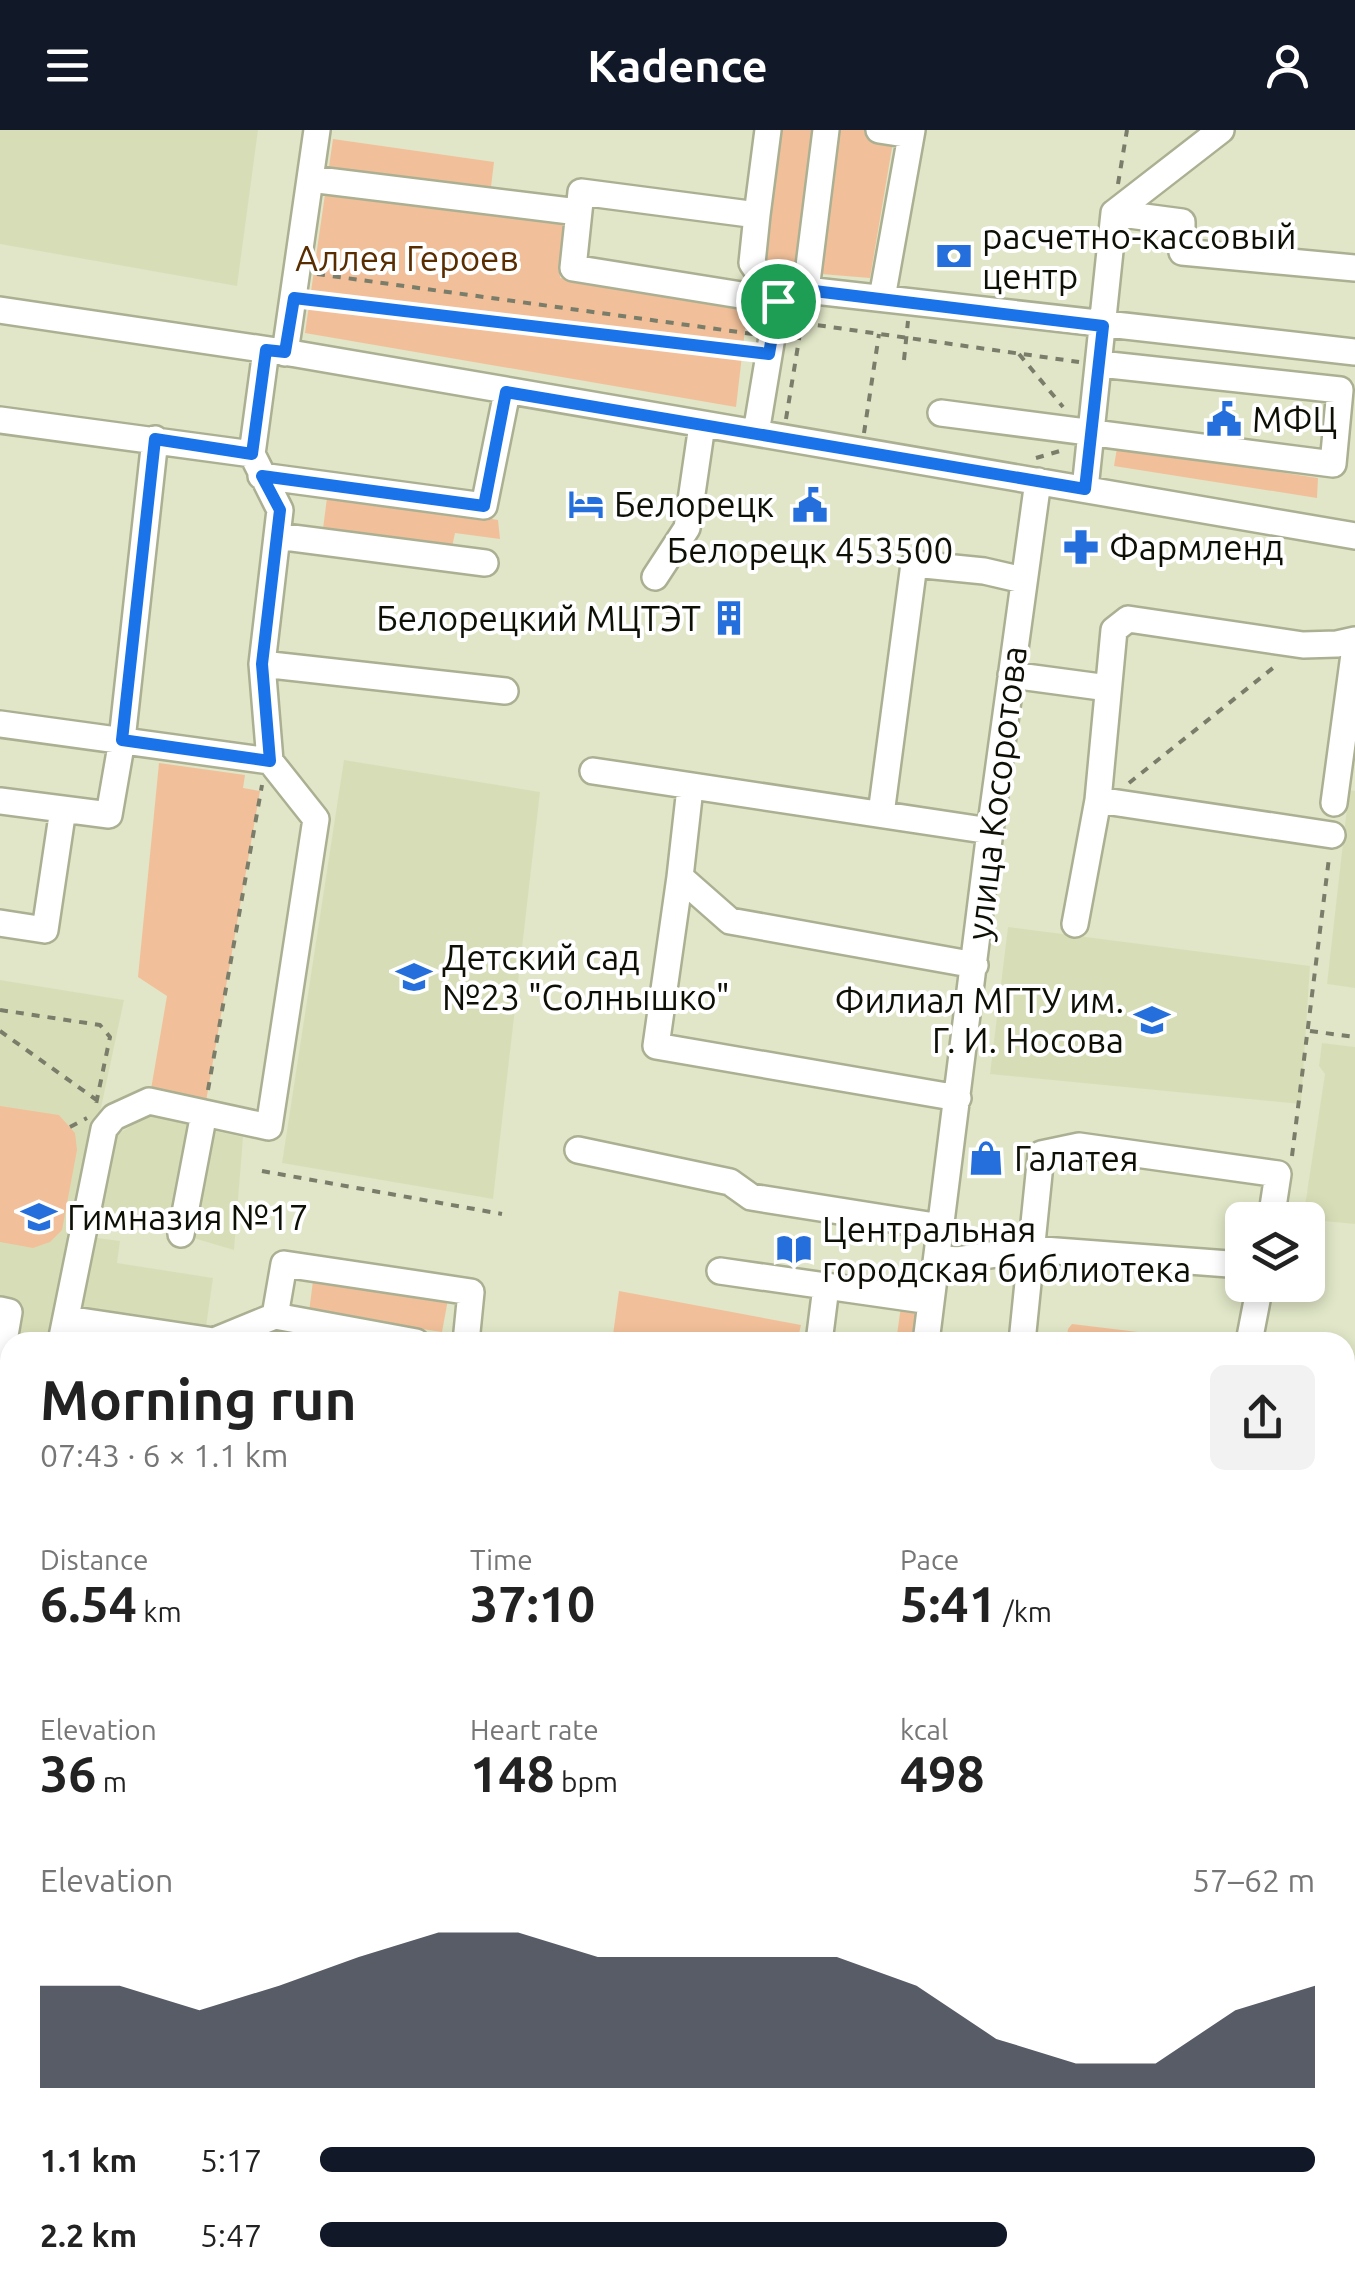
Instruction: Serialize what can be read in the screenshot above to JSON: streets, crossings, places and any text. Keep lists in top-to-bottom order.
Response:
{
  "streets": {
    "street": ["улица Косоротова"]
  },
  "parks": ["Аллея Героев"],
  "places": {
    "bank": ["расчетно-кассовый центр"],
    "public building": ["МФЦ", "Белорецк 453500"],
    "hotel": ["Белорецк"],
    "pharmacy": ["Фармленд"],
    "building": ["Белорецкий МЦТЭТ"],
    "school or university": ["Детский сад №23 \"Солнышко\"", "Филиал МГТУ им. Г. И. Носова", "Гимназия №17"],
    "shop": ["Галатея"],
    "library": ["Центральная городская библиотека"]
  },
  "page": {
    "header": "Kadence",
    "heading": ["Morning run", "07:43 · 6 × 1.1 km"],
    "stats": [
      ["Distance", "6.54 km"],
      ["Time", "37:10"],
      ["Pace", "5:41 /km"],
      ["Elevation", "36 m"],
      ["Heart rate", "148 bpm"],
      ["kcal", "498"]
    ],
    "chart": ["Elevation", "57–62 m"],
    "list": [
      {
        "name": "1.1 km",
        "note": "5:17"
      },
      {
        "name": "2.2 km",
        "note": "5:47"
      }
    ]
  }
}
